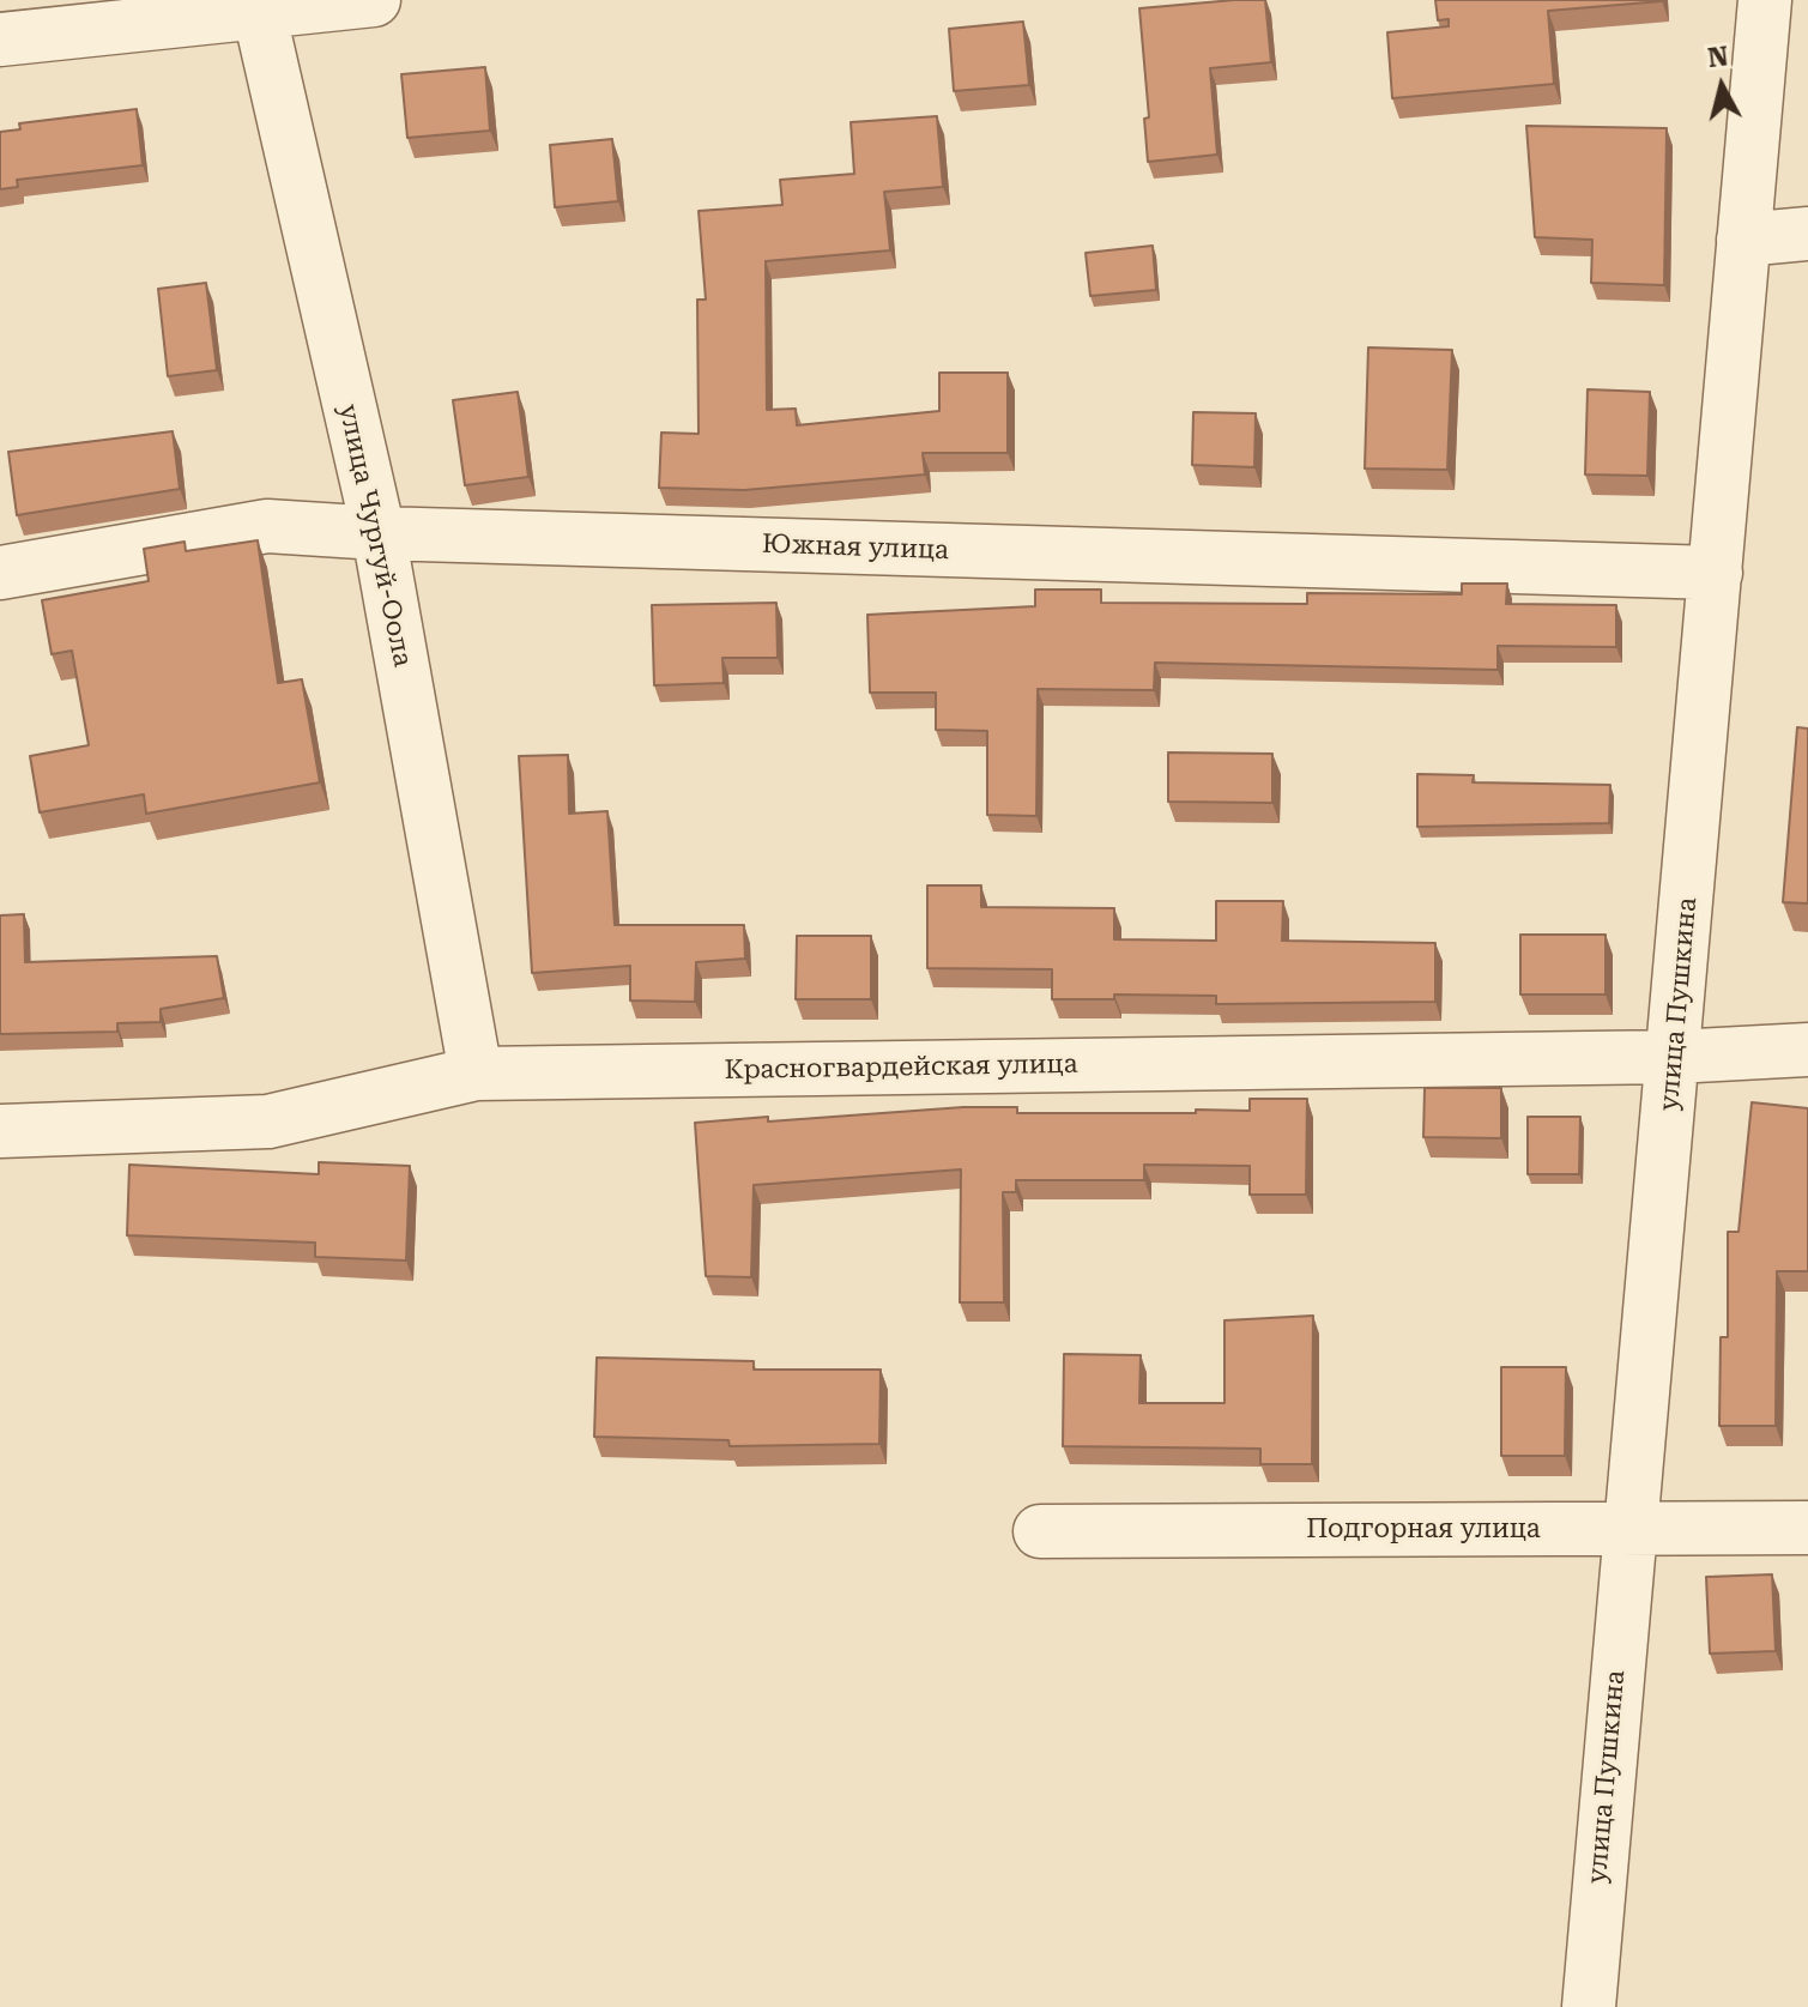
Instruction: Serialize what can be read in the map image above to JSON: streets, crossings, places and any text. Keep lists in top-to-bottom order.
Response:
{
  "streets": {
    "street": [
      "улица Чургуй-Оола",
      "Южная улица",
      "улица Пушкина",
      "Красногвардейская улица",
      "Подгорная улица"
    ]
  },
  "crossings": [
    ["улица Чургуй-Оола", "Южная улица"],
    ["улица Чургуй-Оола", "Красногвардейская улица"],
    ["Южная улица", "улица Пушкина"],
    ["улица Пушкина", "Красногвардейская улица"],
    ["улица Пушкина", "Подгорная улица"]
  ],
  "north": "top"
}
